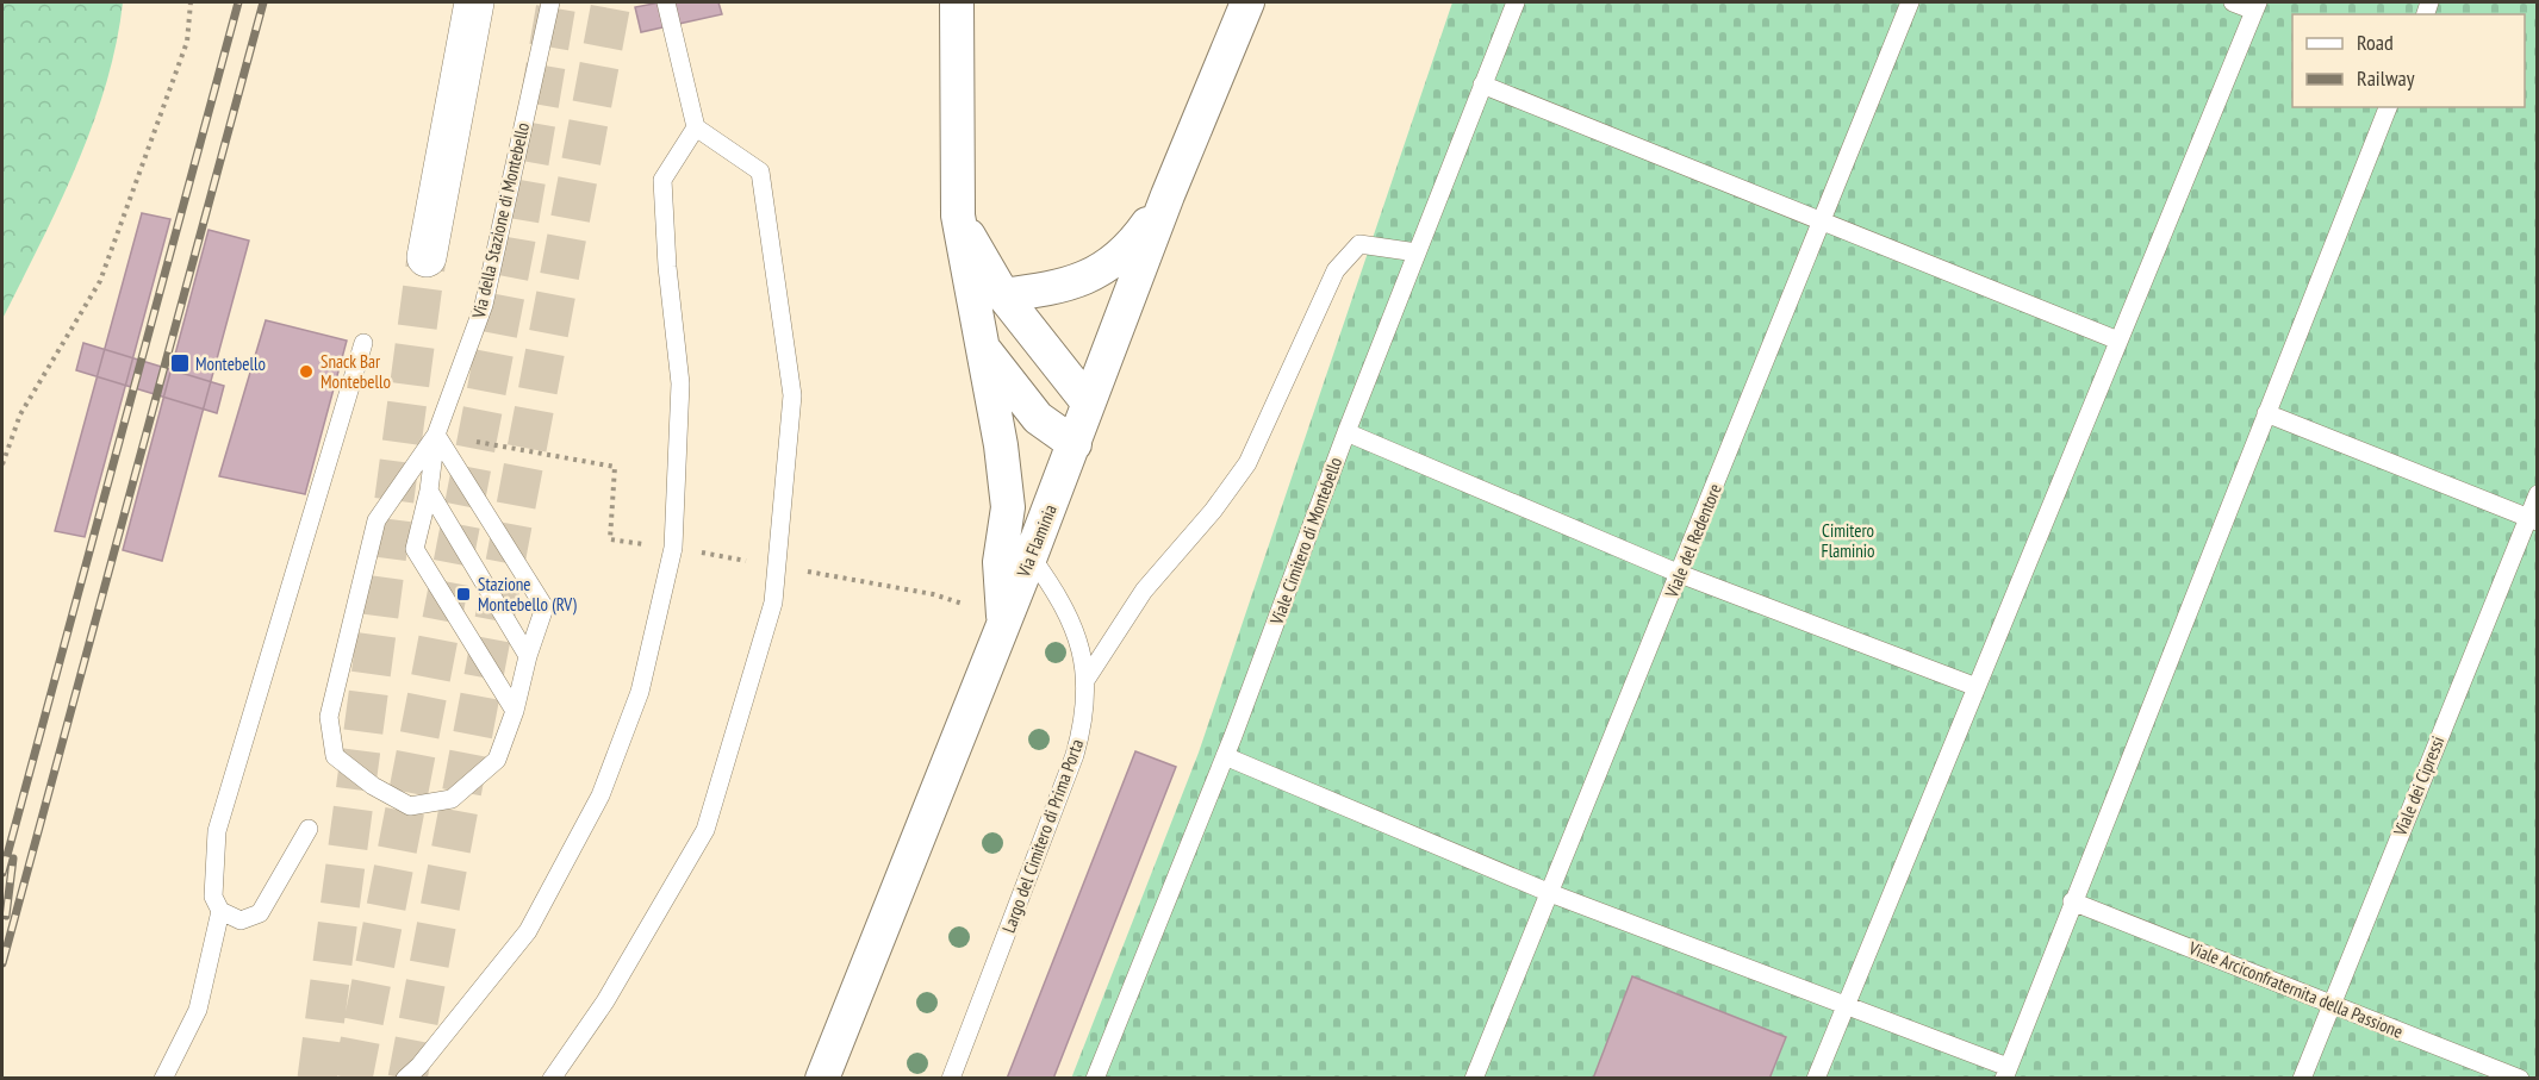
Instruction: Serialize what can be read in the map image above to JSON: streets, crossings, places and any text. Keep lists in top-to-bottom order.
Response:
{
  "streets": {
    "street": ["Via Flaminia"],
    "lane": [
      "Via della Stazione di Montebello",
      "Viale Cimitero di Montebello",
      "Viale del Redentore",
      "Viale dei Cipressi",
      "Largo del Cimitero di Prima Porta",
      "Viale Arciconfraternita della Passione"
    ]
  },
  "crossings": [
    ["Via Flaminia", "Largo del Cimitero di Prima Porta"],
    ["Viale dei Cipressi", "Viale Arciconfraternita della Passione"]
  ],
  "parks": ["Cimitero Flaminio"],
  "places": {
    "transit": ["Montebello", "Stazione Montebello (RV)"],
    "other": ["Snack Bar Montebello"]
  },
  "legend": ["Road", "Railway"]
}
